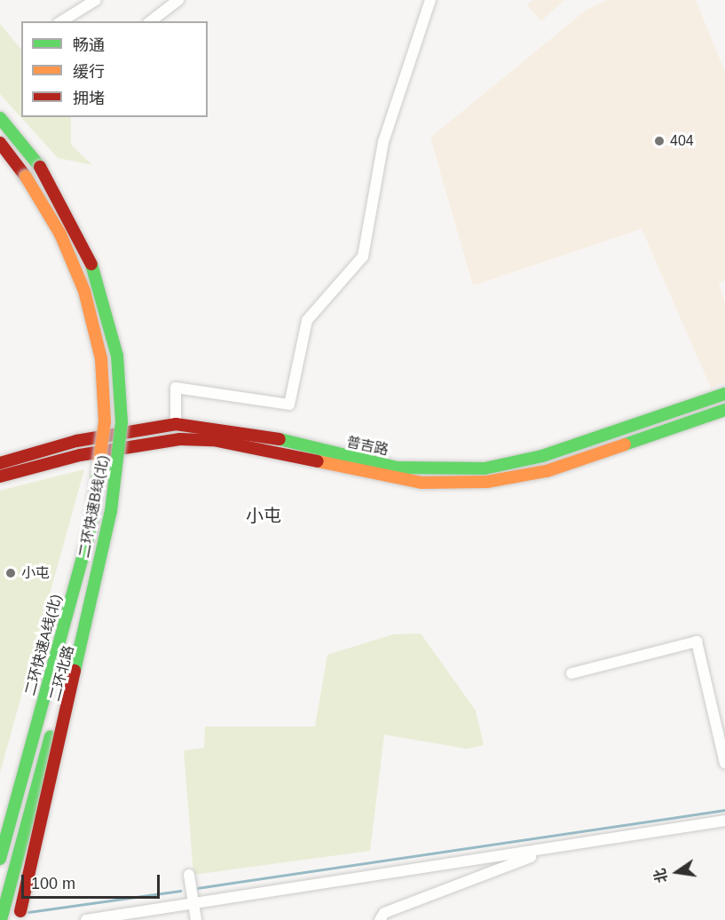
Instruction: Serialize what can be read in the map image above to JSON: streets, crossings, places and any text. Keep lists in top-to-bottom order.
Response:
{
  "streets": {
    "main road": [
      "普吉路",
      "二环快速B线(北)",
      "二环快速A线(北)",
      "二环北路"
    ]
  },
  "crossings": [
    ["普吉路", "二环北路"]
  ],
  "districts": ["小屯"],
  "places": ["404", "小屯"],
  "legend": ["畅通", "缓行", "拥堵"],
  "scale_bar": "100 m",
  "north": "left"
}
